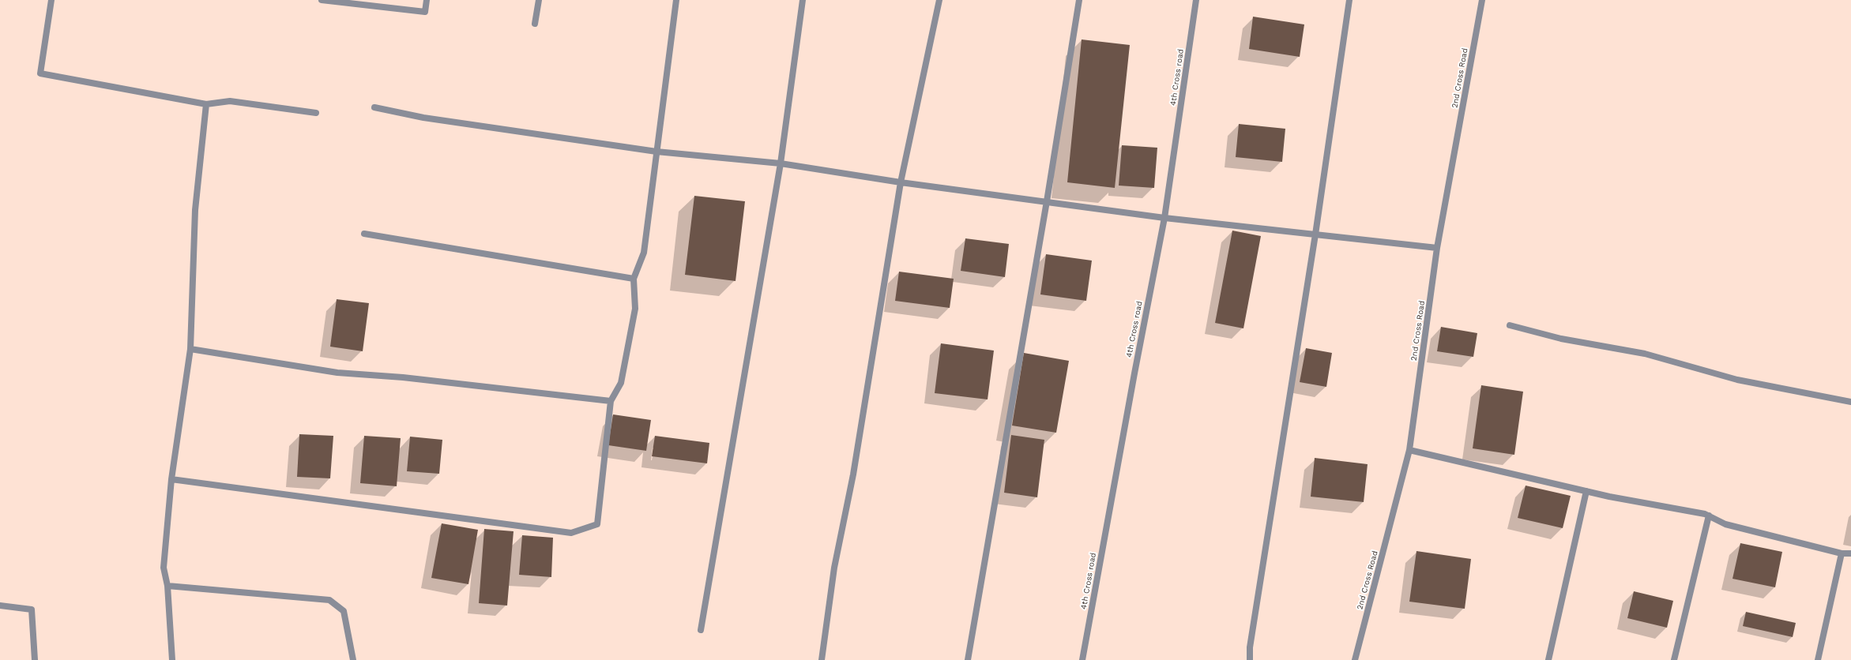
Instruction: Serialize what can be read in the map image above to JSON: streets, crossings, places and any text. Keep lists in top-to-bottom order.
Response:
{
  "streets": {
    "street": ["4th Cross road", "2nd Cross Road"]
  }
}
